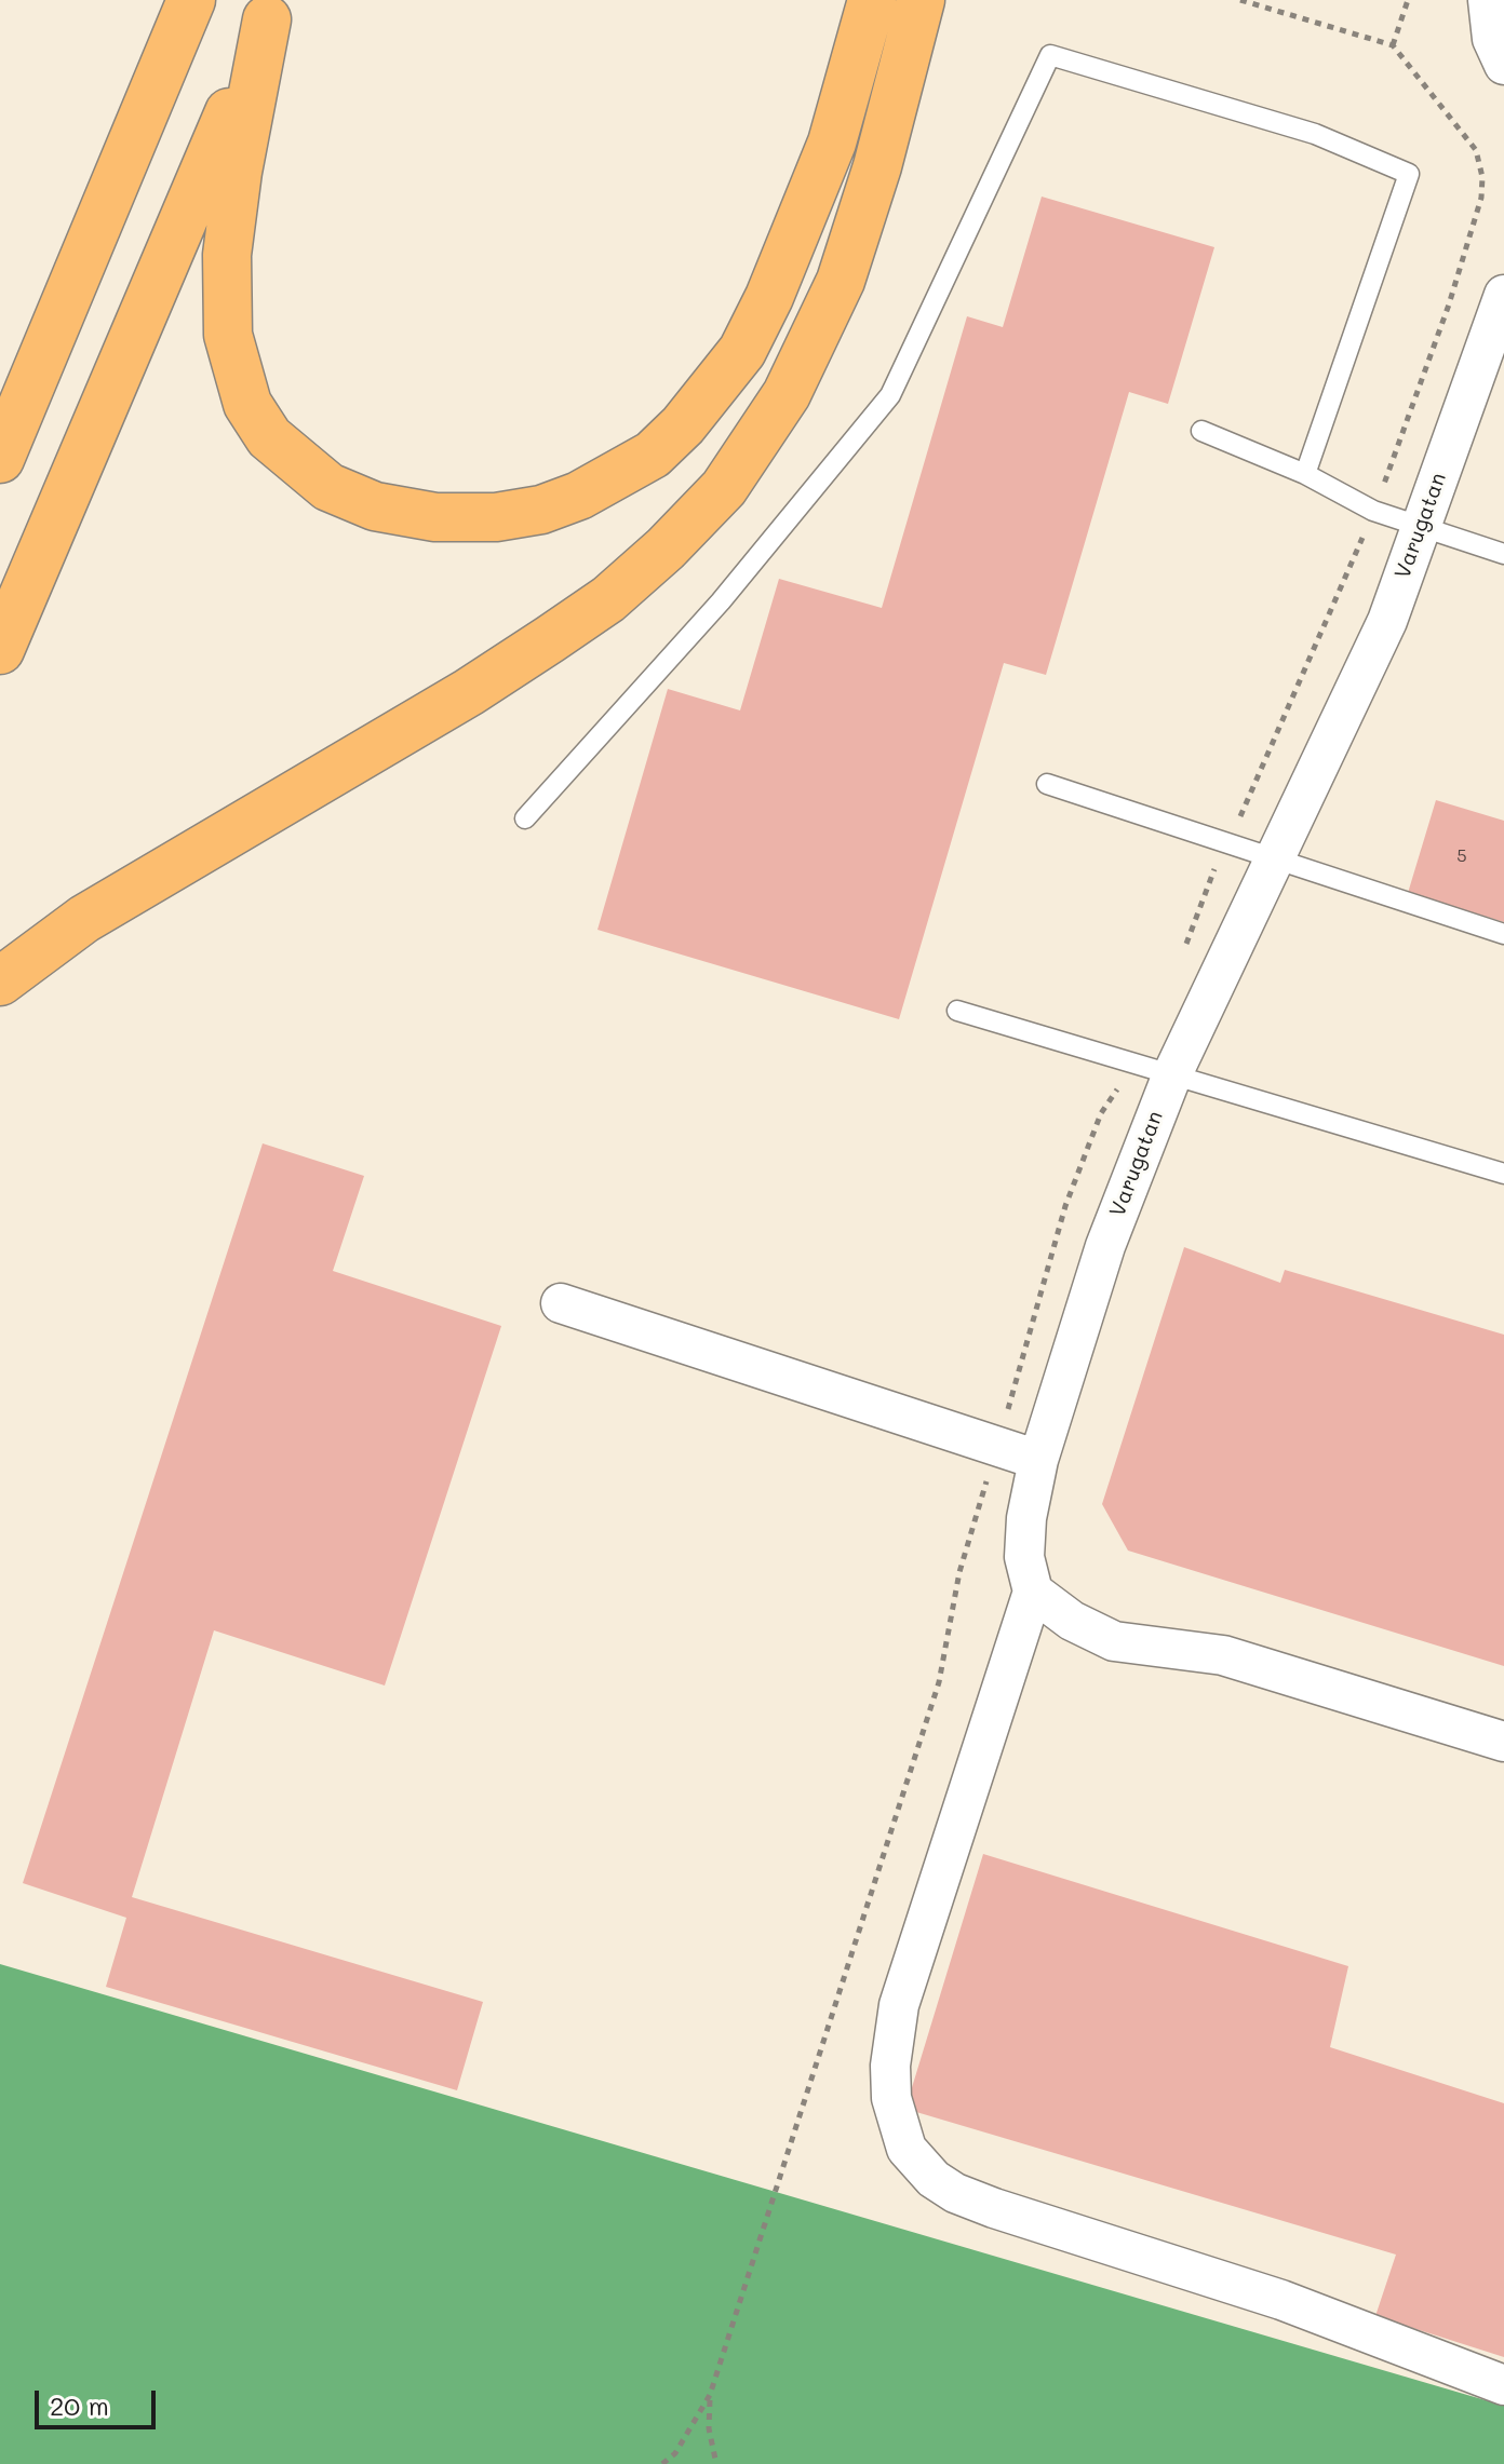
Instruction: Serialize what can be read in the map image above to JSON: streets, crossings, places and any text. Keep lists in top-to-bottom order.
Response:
{
  "streets": {
    "street": ["Varugatan"]
  },
  "house_numbers": ["5"],
  "scale_bar": "20 m"
}
